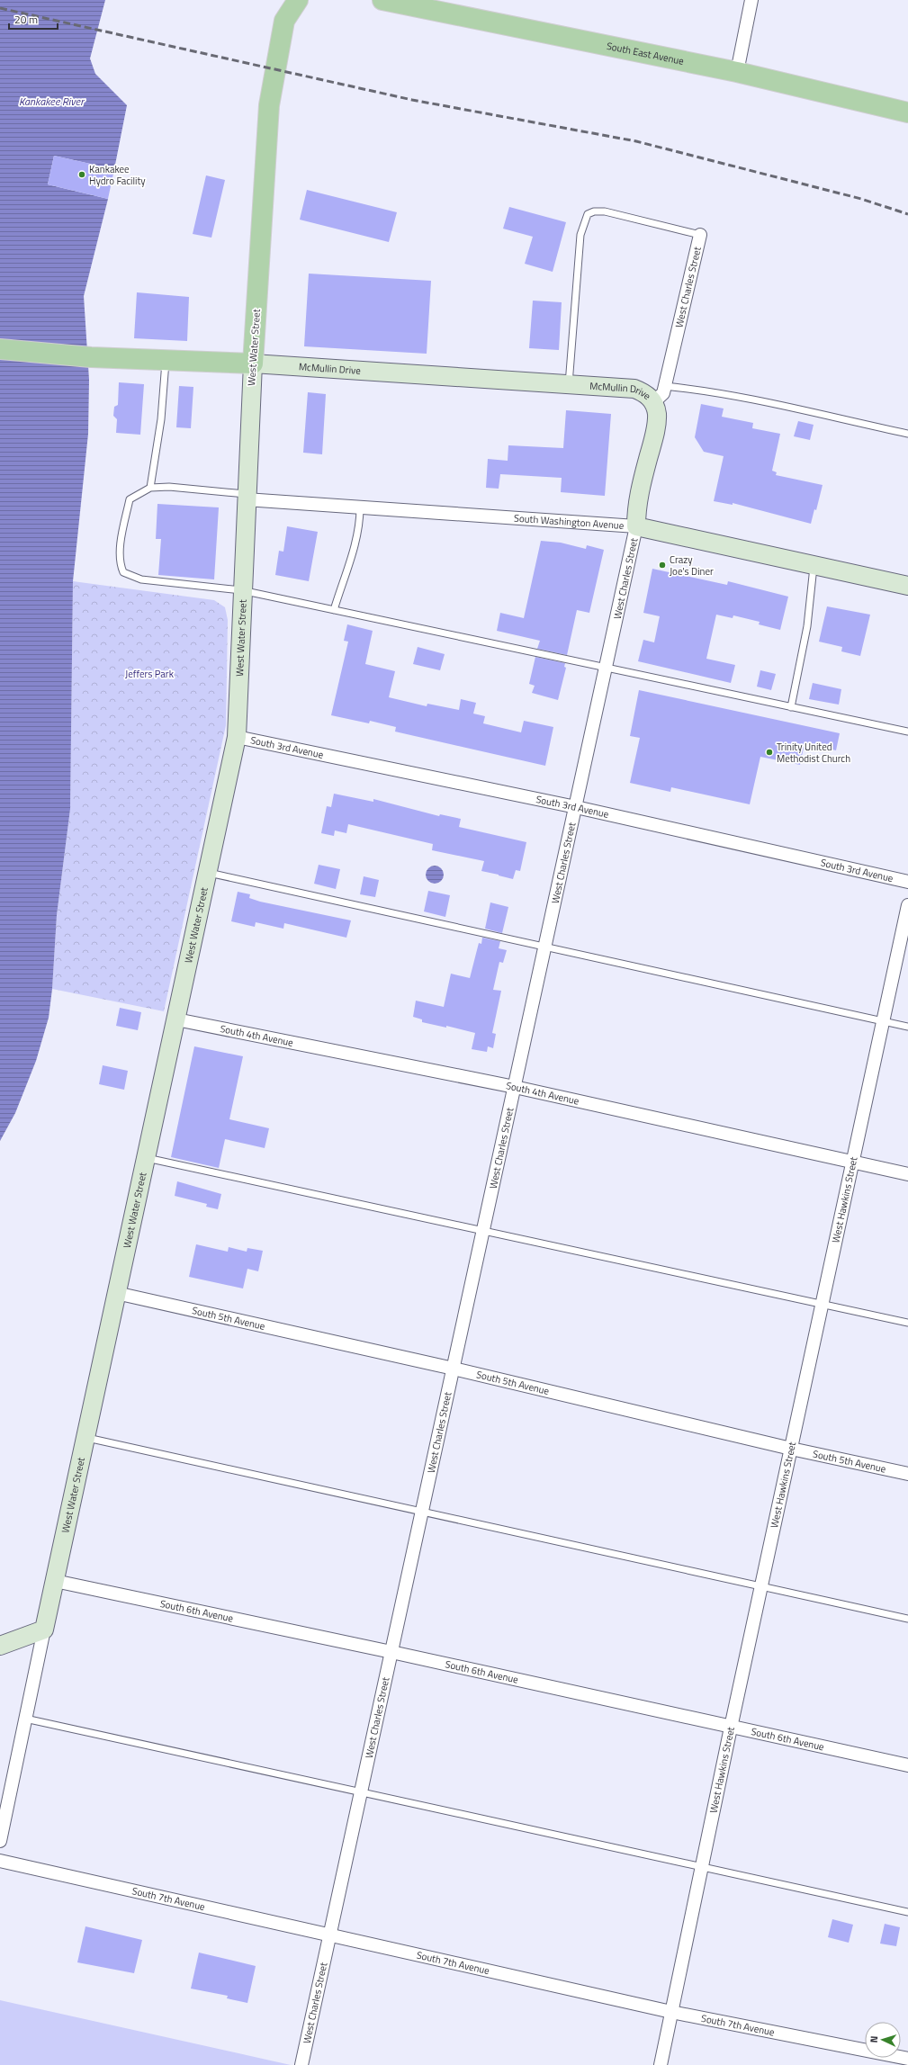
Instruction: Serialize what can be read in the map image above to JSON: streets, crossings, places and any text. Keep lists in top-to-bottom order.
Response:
{
  "streets": {
    "main road": [
      "South East Avenue",
      "West Charles Street",
      "West Water Street",
      "McMullin Drive",
      "South Washington Avenue"
    ],
    "street": [
      "South 3rd Avenue",
      "South 4th Avenue",
      "West Hawkins Street",
      "South 5th Avenue",
      "South 6th Avenue",
      "South 7th Avenue"
    ]
  },
  "crossings": [
    ["West Charles Street", "McMullin Drive"],
    ["West Charles Street", "South Washington Avenue"],
    ["West Charles Street", "South 3rd Avenue"],
    ["West Charles Street", "South 4th Avenue"],
    ["West Charles Street", "South 5th Avenue"],
    ["West Charles Street", "South 6th Avenue"],
    ["West Charles Street", "South 7th Avenue"],
    ["West Water Street", "McMullin Drive"],
    ["West Water Street", "South Washington Avenue"],
    ["West Water Street", "South 3rd Avenue"],
    ["West Water Street", "South 4th Avenue"],
    ["West Water Street", "South 5th Avenue"],
    ["West Water Street", "South 6th Avenue"],
    ["South 4th Avenue", "West Hawkins Street"],
    ["West Hawkins Street", "South 5th Avenue"],
    ["West Hawkins Street", "South 6th Avenue"],
    ["West Hawkins Street", "South 7th Avenue"]
  ],
  "water": ["Kankakee River"],
  "parks": ["Jeffers Park"],
  "places": ["Kankakee Hydro Facility", "Crazy Joe's Diner", "Trinity United Methodist Church"],
  "scale_bar": "20 m",
  "north": "left"
}
